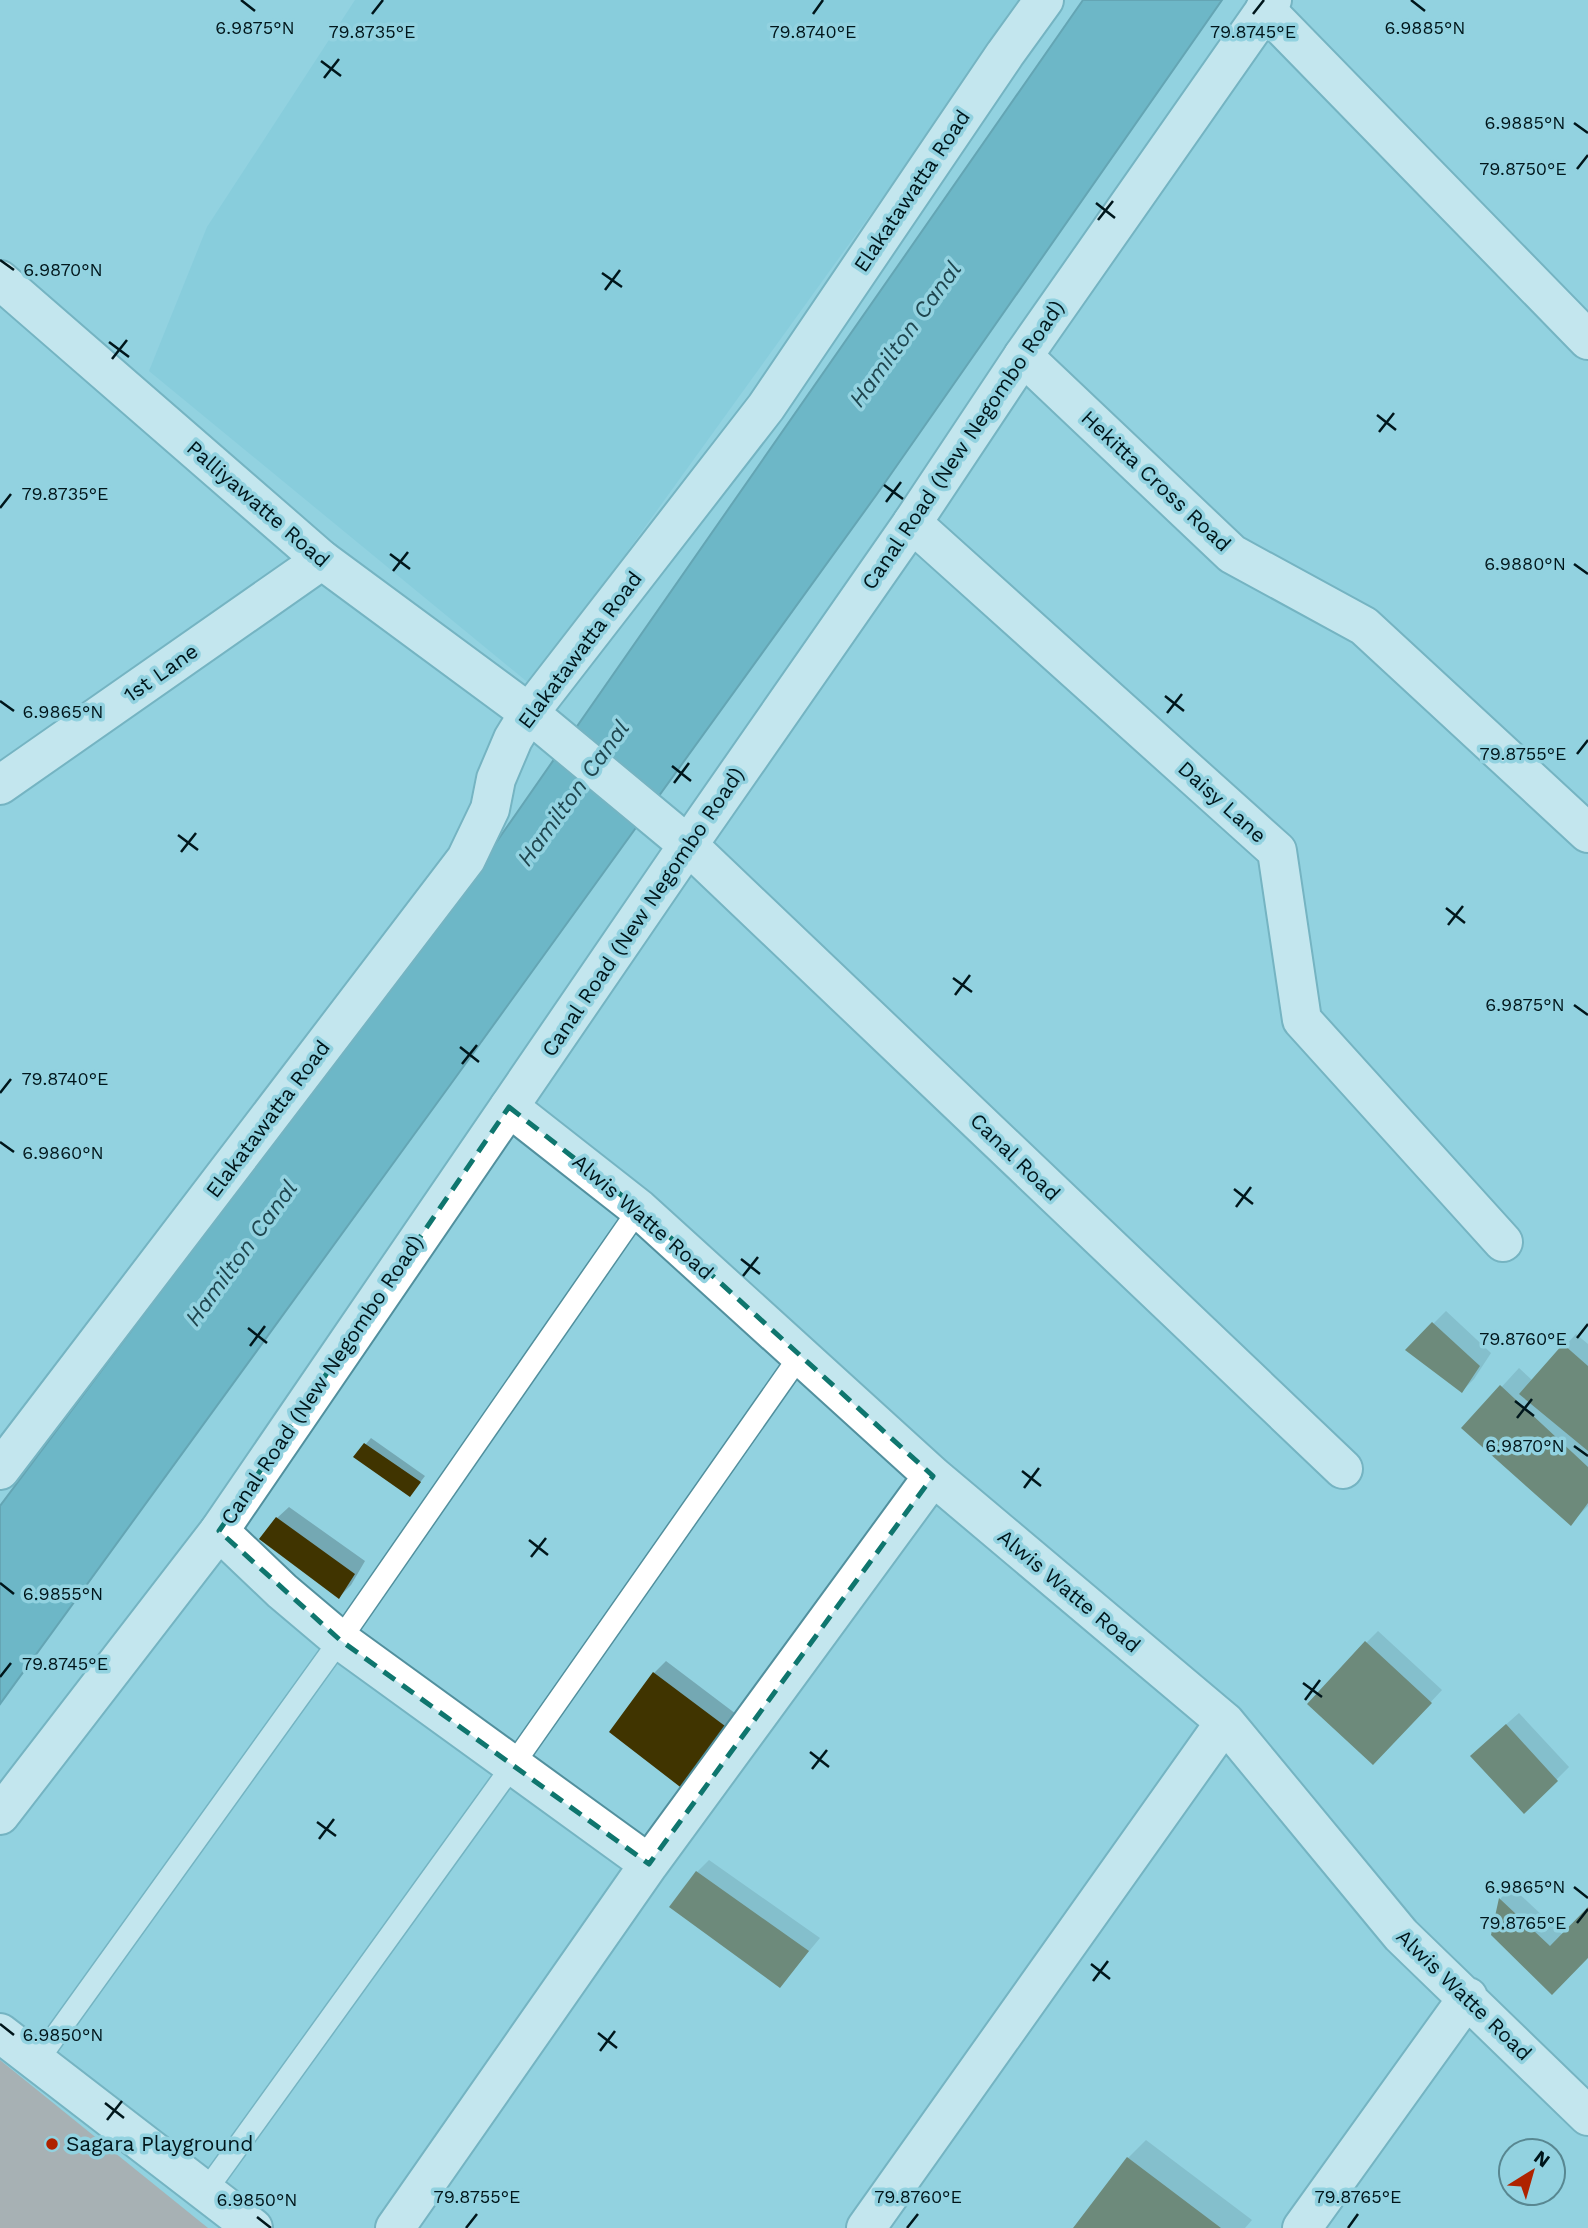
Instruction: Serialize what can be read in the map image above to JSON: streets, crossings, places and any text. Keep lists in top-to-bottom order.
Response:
{
  "streets": {
    "street": [
      "Elakatawatta Road",
      "Canal Road (New Negombo Road)",
      "Hekitta Cross Road",
      "Palliyawatte Road",
      "1st Lane",
      "Daisy Lane",
      "Canal Road",
      "Alwis Watte Road"
    ]
  },
  "crossings": [
    ["Elakatawatta Road", "Palliyawatte Road"],
    ["Canal Road (New Negombo Road)", "Hekitta Cross Road"],
    ["Canal Road (New Negombo Road)", "Palliyawatte Road"],
    ["Canal Road (New Negombo Road)", "Daisy Lane"],
    ["Canal Road (New Negombo Road)", "Canal Road"],
    ["Canal Road (New Negombo Road)", "Alwis Watte Road"],
    ["Palliyawatte Road", "1st Lane"],
    ["Palliyawatte Road", "Canal Road"]
  ],
  "water": ["Hamilton Canal"],
  "places": ["Sagara Playground"],
  "north": "top right",
  "coordinates": [
    "6.9875°N",
    "6.9885°N",
    "79.8735°E",
    "79.8740°E",
    "79.8745°E",
    "79.8750°E",
    "6.9870°N",
    "6.9880°N",
    "6.9865°N",
    "79.8755°E",
    "6.9860°N",
    "79.8760°E",
    "6.9855°N",
    "79.8765°E",
    "6.9850°N"
  ]
}
